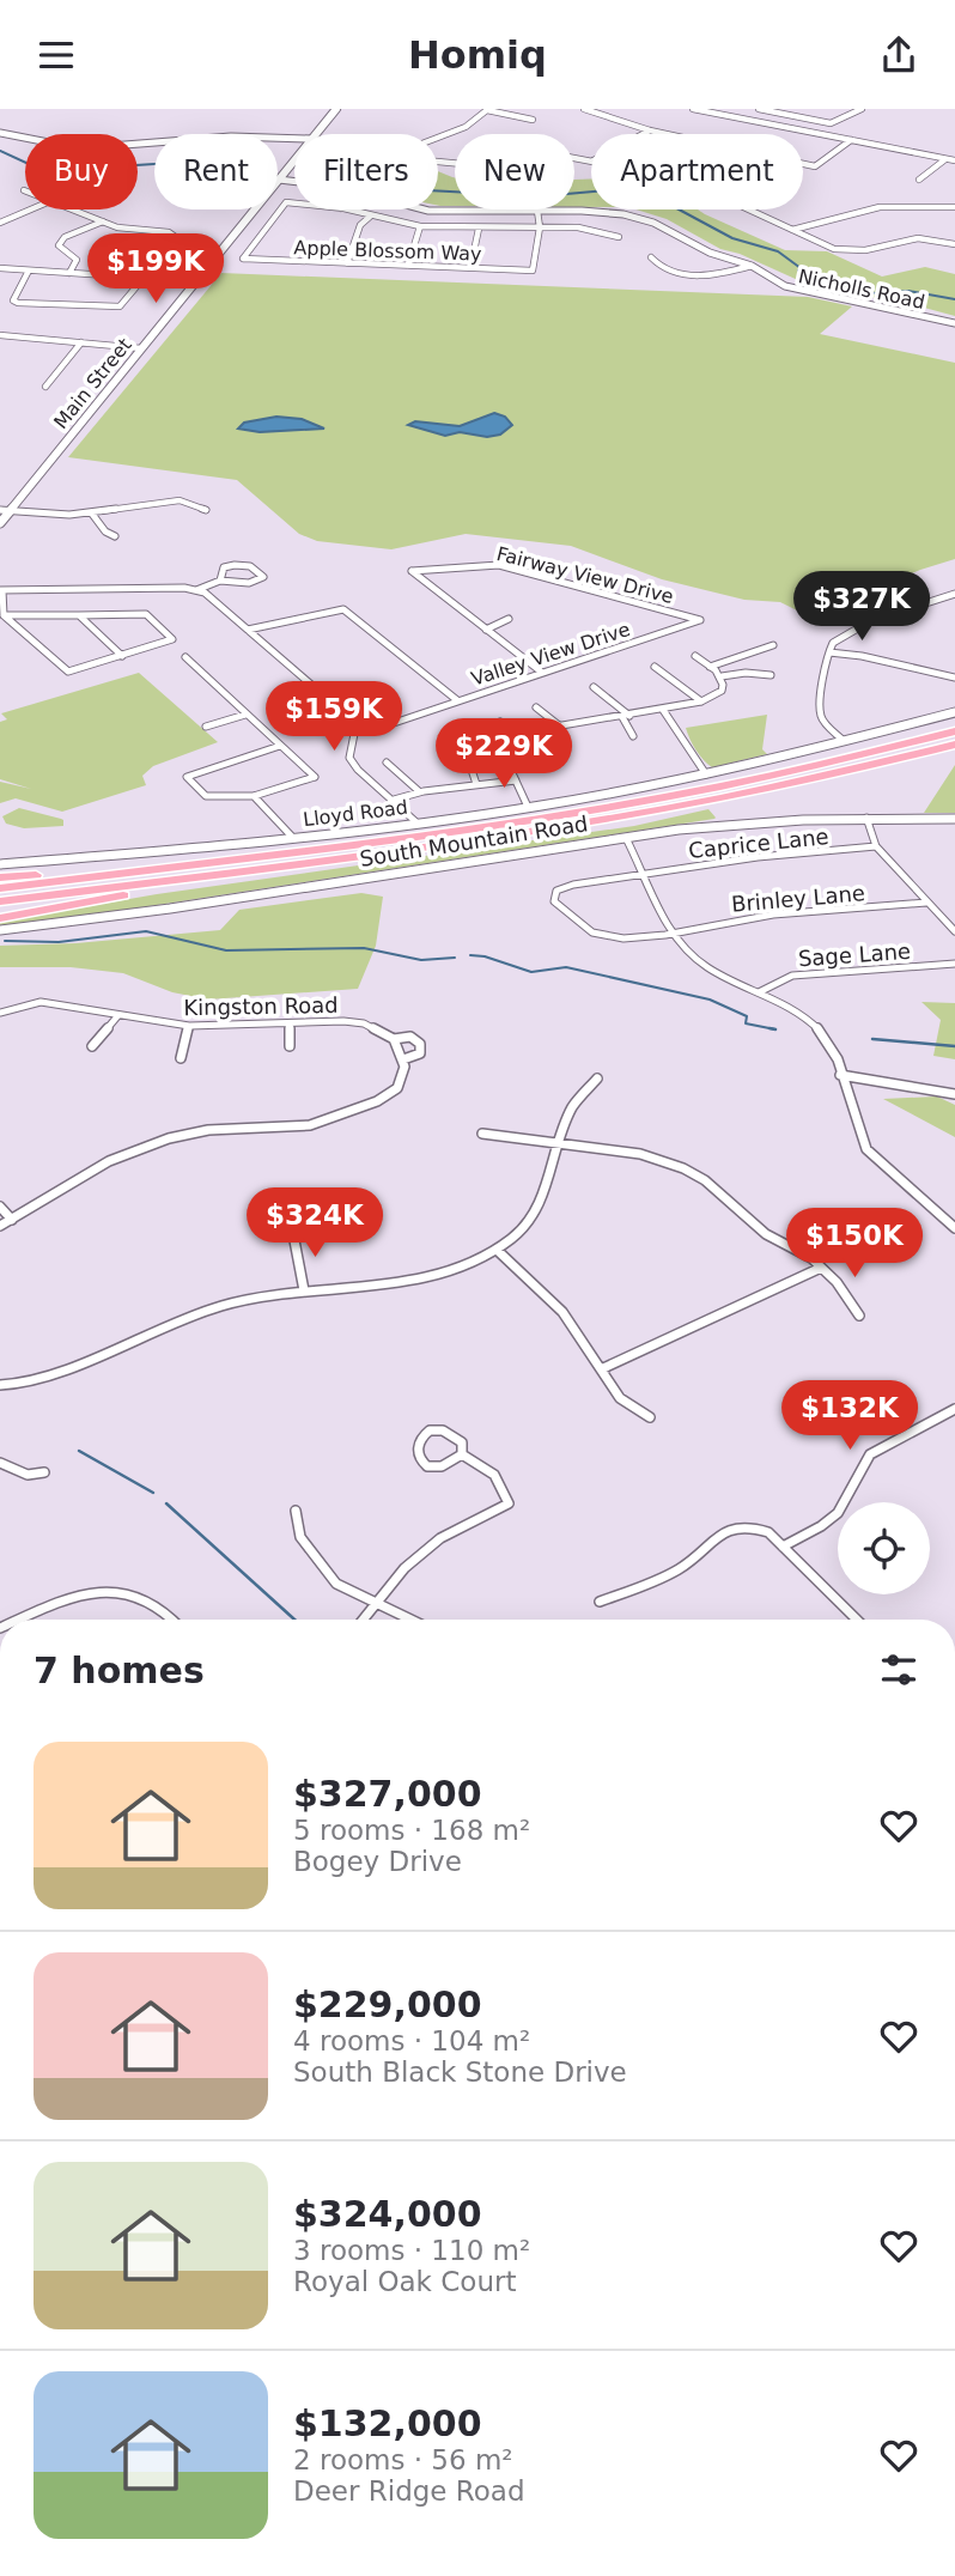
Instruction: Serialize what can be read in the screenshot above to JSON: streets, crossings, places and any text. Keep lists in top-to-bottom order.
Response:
{
  "streets": {
    "main road": ["Main Street"],
    "street": [
      "Apple Blossom Way",
      "Nicholls Road",
      "Fairway View Drive",
      "Valley View Drive",
      "Lloyd Road",
      "South Mountain Road",
      "Caprice Lane",
      "Brinley Lane",
      "Sage Lane",
      "Kingston Road"
    ]
  },
  "crossings": [
    ["Nicholls Road", "Main Street"],
    ["Fairway View Drive", "Valley View Drive"],
    ["Caprice Lane", "Brinley Lane"]
  ],
  "page": {
    "header": "Homiq",
    "chip": [
      "Buy",
      "Rent",
      "Filters",
      "New",
      "Apartment"
    ],
    "price": [
      "$199K",
      "$327K",
      "$159K",
      "$229K",
      "$324K",
      "$150K",
      "$132K"
    ],
    "heading": "7 homes",
    "list": [
      {
        "name": "$327,000",
        "note": "5 rooms · 168 m² · Bogey Drive"
      },
      {
        "name": "$229,000",
        "note": "4 rooms · 104 m² · South Black Stone Drive"
      },
      {
        "name": "$324,000",
        "note": "3 rooms · 110 m² · Royal Oak Court"
      },
      {
        "name": "$132,000",
        "note": "2 rooms · 56 m² · Deer Ridge Road"
      }
    ]
  }
}
